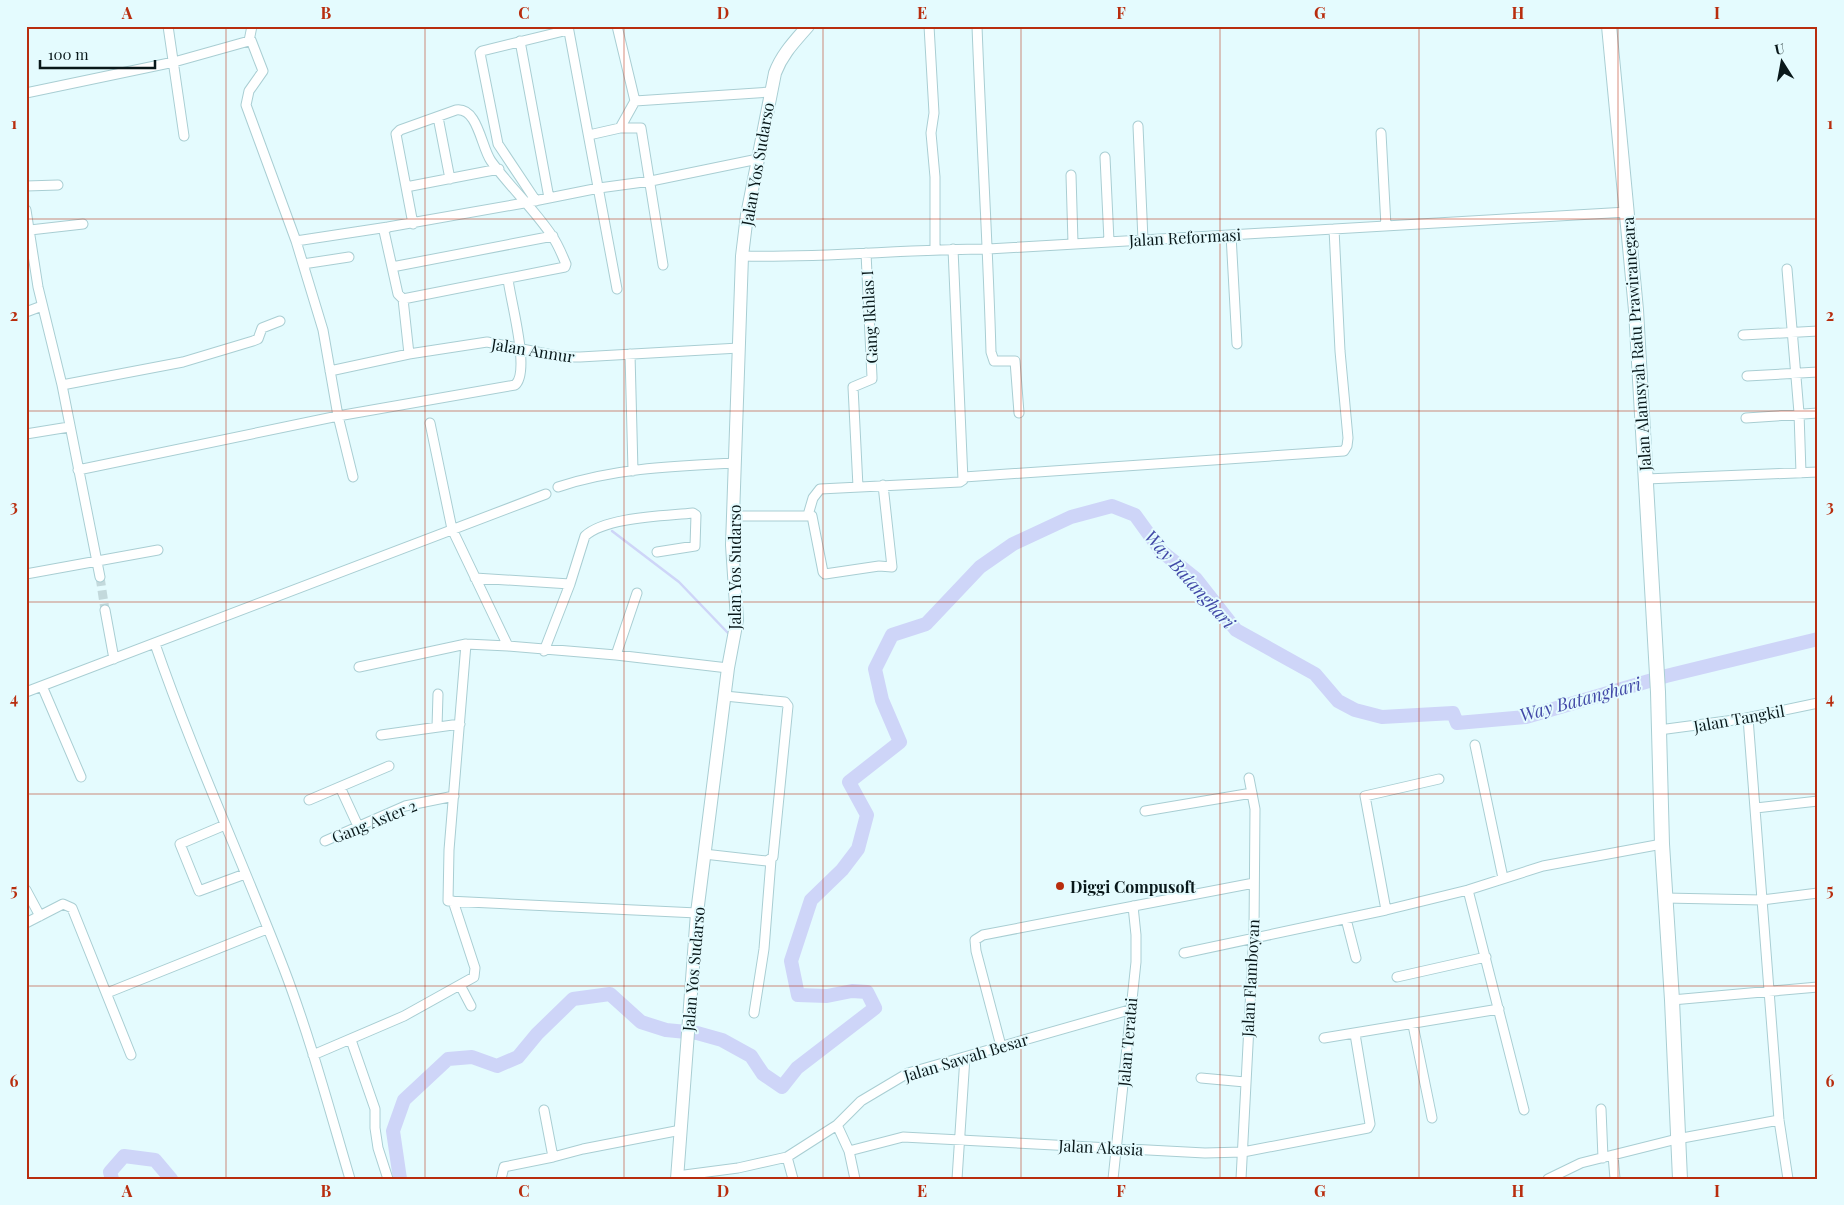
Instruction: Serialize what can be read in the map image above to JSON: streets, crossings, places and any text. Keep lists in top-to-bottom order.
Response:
{
  "streets": {
    "main road": ["Jalan Alamsyah Ratu Prawiranegara"],
    "street": [
      "Jalan Yos Sudarso",
      "Jalan Reformasi",
      "Gang Ikhlas I",
      "Jalan Annur",
      "Jalan Tangkil",
      "Gang Aster 2",
      "Jalan Flamboyan",
      "Jalan Teratai",
      "Jalan Sawah Besar",
      "Jalan Akasia"
    ]
  },
  "crossings": [
    ["Jalan Yos Sudarso", "Jalan Reformasi"],
    ["Jalan Yos Sudarso", "Jalan Annur"],
    ["Jalan Yos Sudarso", "Jalan Sawah Besar"],
    ["Jalan Reformasi", "Gang Ikhlas I"],
    ["Jalan Reformasi", "Jalan Alamsyah Ratu Prawiranegara"],
    ["Jalan Alamsyah Ratu Prawiranegara", "Jalan Tangkil"],
    ["Jalan Flamboyan", "Jalan Akasia"],
    ["Jalan Teratai", "Jalan Sawah Besar"],
    ["Jalan Teratai", "Jalan Akasia"]
  ],
  "water": ["Way Batanghari"],
  "places": ["Diggi Compusoft"],
  "scale_bar": "100 m",
  "north": "top",
  "grid": {
    "columns": [
      "A",
      "B",
      "C",
      "D",
      "E",
      "F",
      "G",
      "H",
      "I"
    ],
    "rows": [
      "1",
      "2",
      "3",
      "4",
      "5",
      "6"
    ]
  }
}
